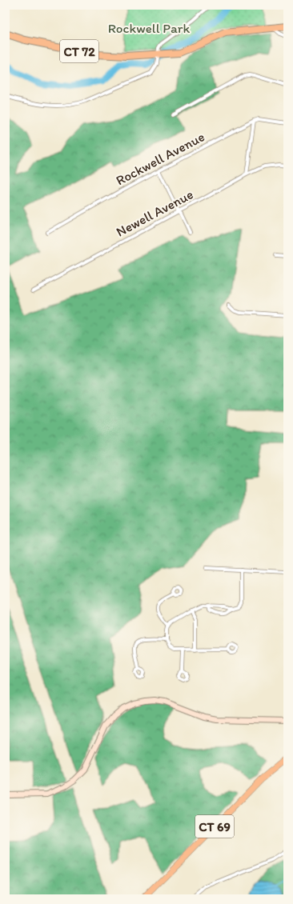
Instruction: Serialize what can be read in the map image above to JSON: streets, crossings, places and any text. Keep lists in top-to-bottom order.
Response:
{
  "streets": {
    "highway": ["CT 72"],
    "main road": ["CT 69"],
    "street": ["Rockwell Avenue", "Newell Avenue"]
  },
  "parks": ["Rockwell Park"]
}
